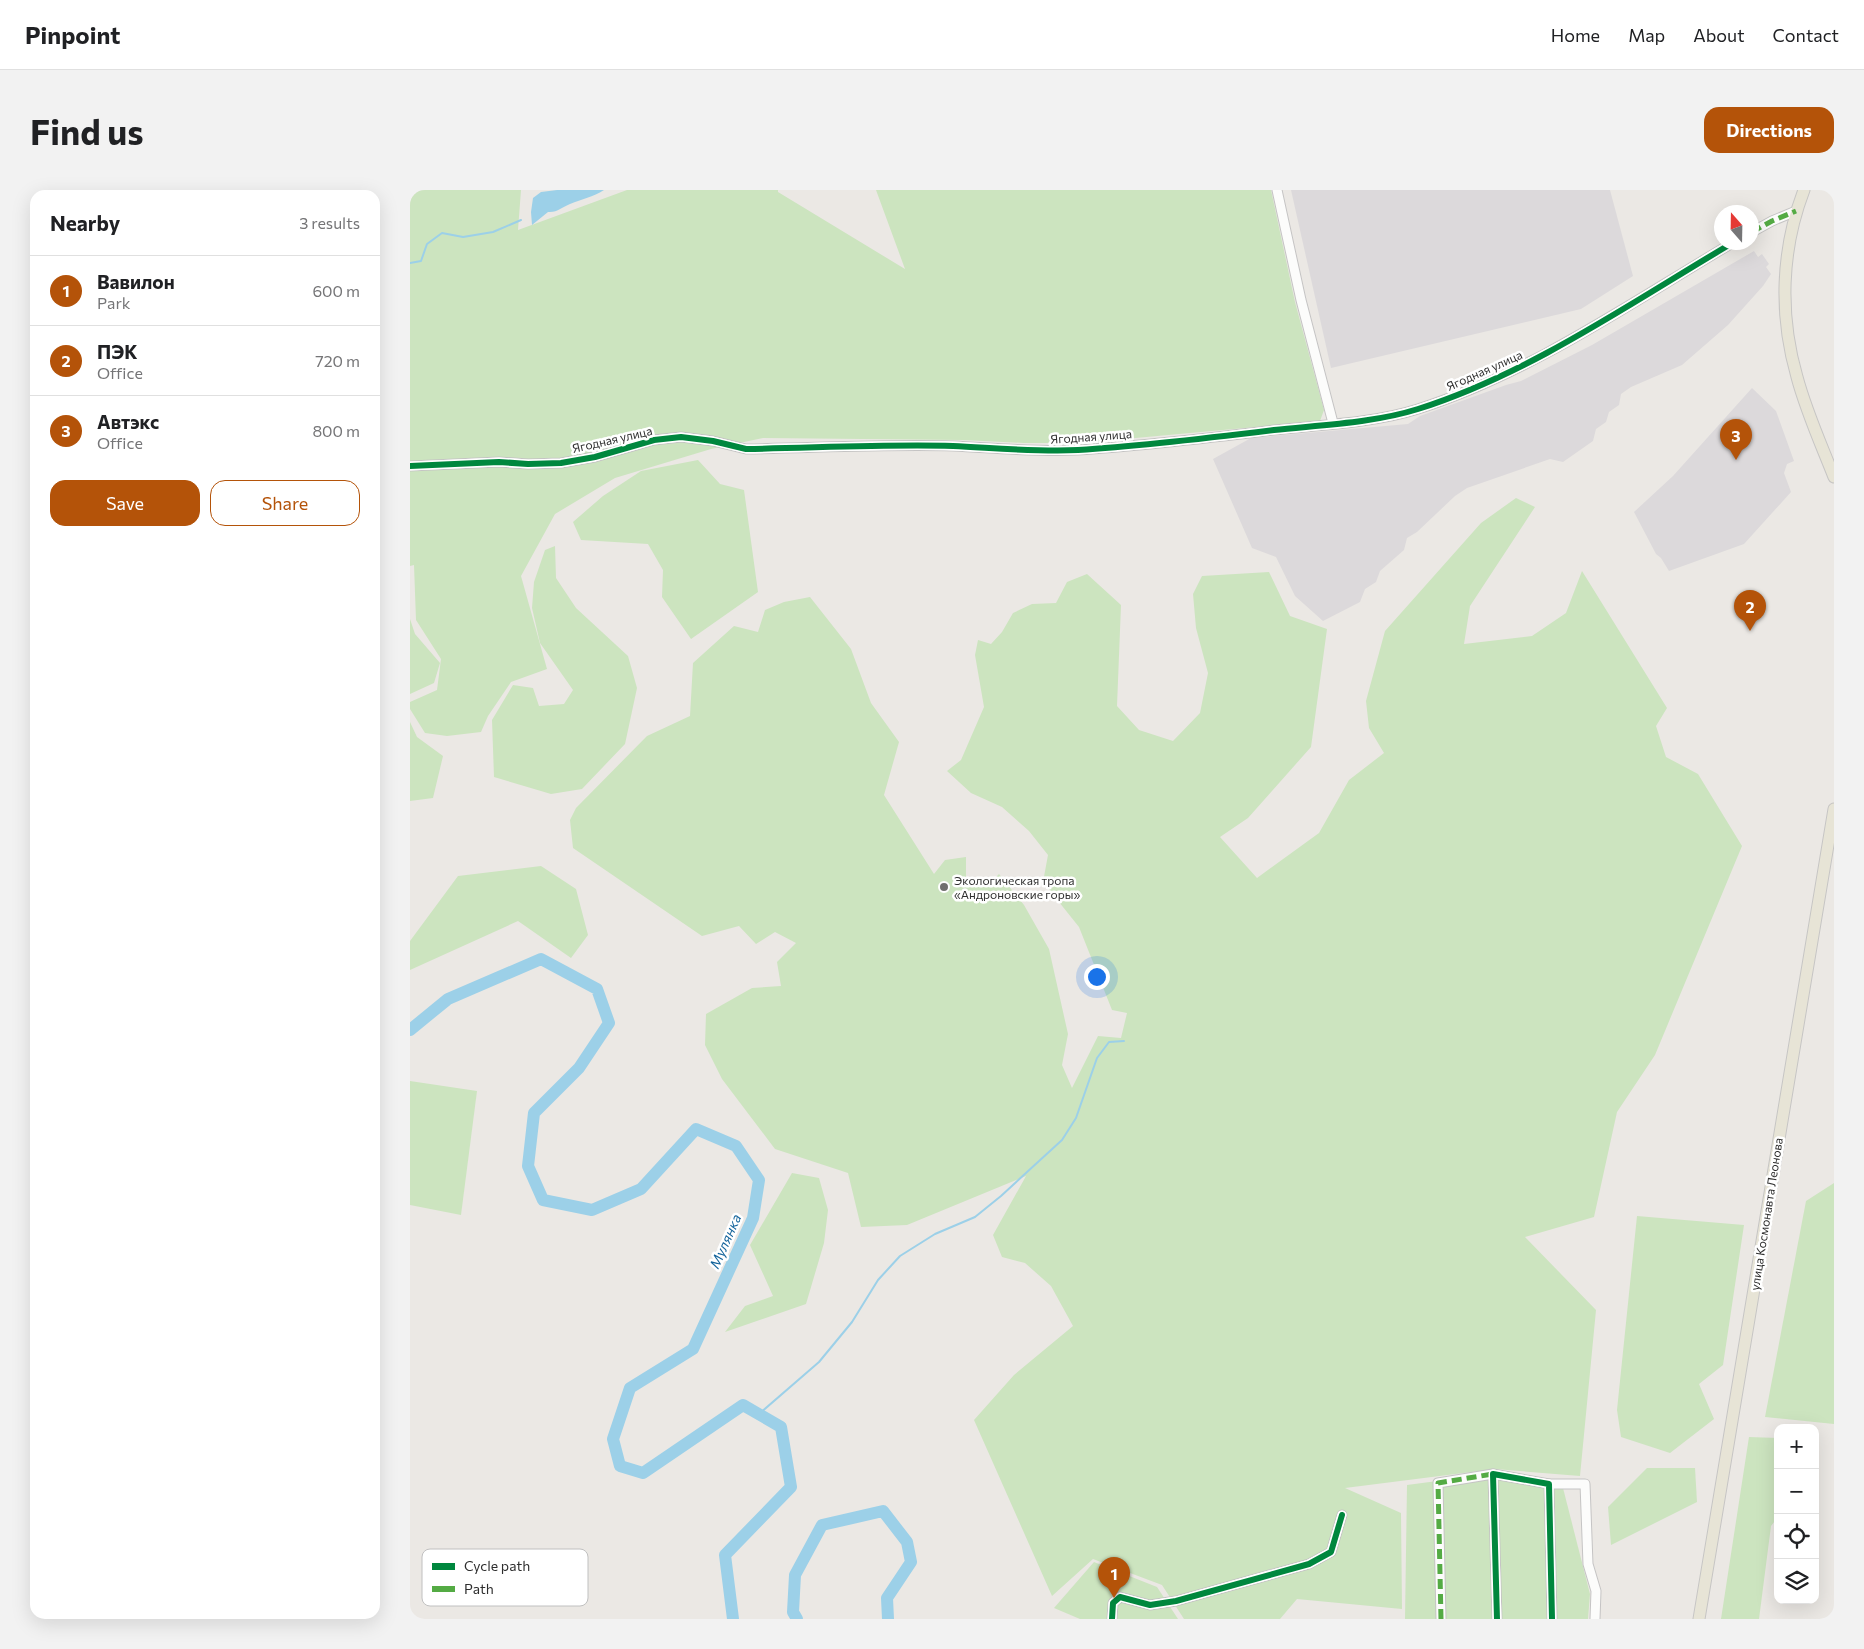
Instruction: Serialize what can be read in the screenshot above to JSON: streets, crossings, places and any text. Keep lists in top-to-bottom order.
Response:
{
  "streets": {
    "main road": ["улица Космонавта Леонова"],
    "street": ["Ягодная улица"]
  },
  "water": ["Мулянка"],
  "places": ["Экологическая тропа «Андроновские горы»"],
  "legend": ["Cycle path", "Path"],
  "north": "top",
  "page": {
    "header": "Pinpoint",
    "nav": [
      "Home",
      "Map",
      "About",
      "Contact"
    ],
    "buttons": [
      "Directions",
      ["Save", "Share"]
    ],
    "title": "Find us",
    "heading": ["Nearby", "3 results"],
    "list": [
      {
        "mark": "1",
        "name": "Вавилон",
        "note": "Park",
        "value": "600 m"
      },
      {
        "mark": "2",
        "name": "ПЭК",
        "note": "Office",
        "value": "720 m"
      },
      {
        "mark": "3",
        "name": "Автэкс",
        "note": "Office",
        "value": "800 m"
      }
    ],
    "pins": ["3", "2", "1"],
    "map_buttons": ["+", "−"]
  }
}
